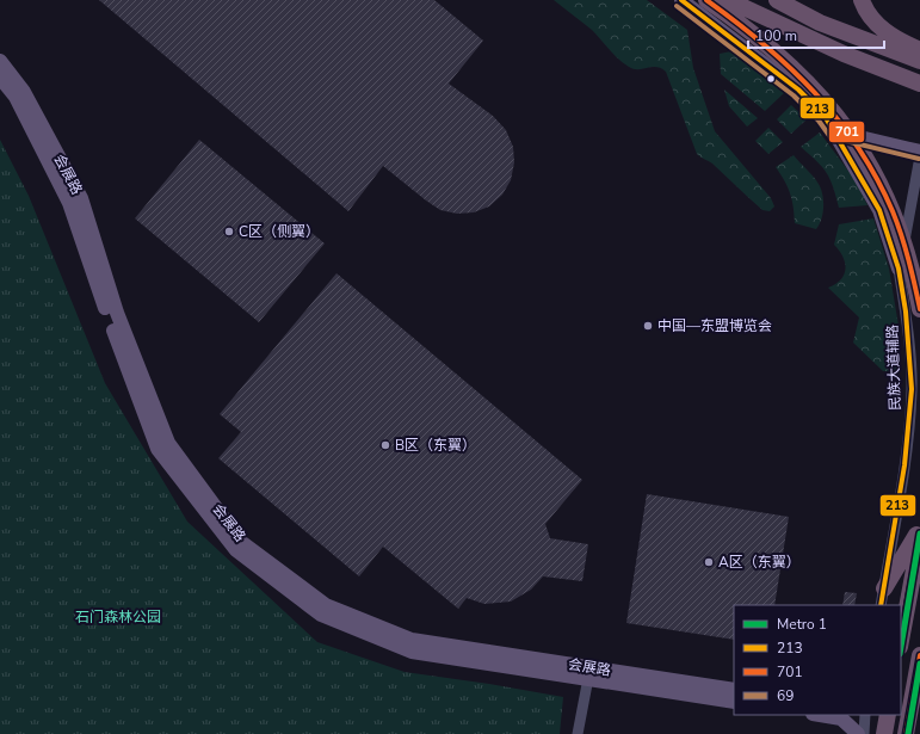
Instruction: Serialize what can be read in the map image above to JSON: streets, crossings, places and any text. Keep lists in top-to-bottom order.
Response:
{
  "streets": {
    "main road": ["会展路"],
    "street": ["民族大道辅路"]
  },
  "parks": ["石门森林公园"],
  "places": [
    "C区（侧翼）",
    "中国—东盟博览会",
    "B区（东翼）",
    "A区（东翼）"
  ],
  "lines": [
    "transit line 213",
    "transit line 701",
    "transit line 69",
    "metro line 1"
  ],
  "legend": [
    "Metro 1",
    "213",
    "701",
    "69"
  ],
  "scale_bar": "100 m"
}
